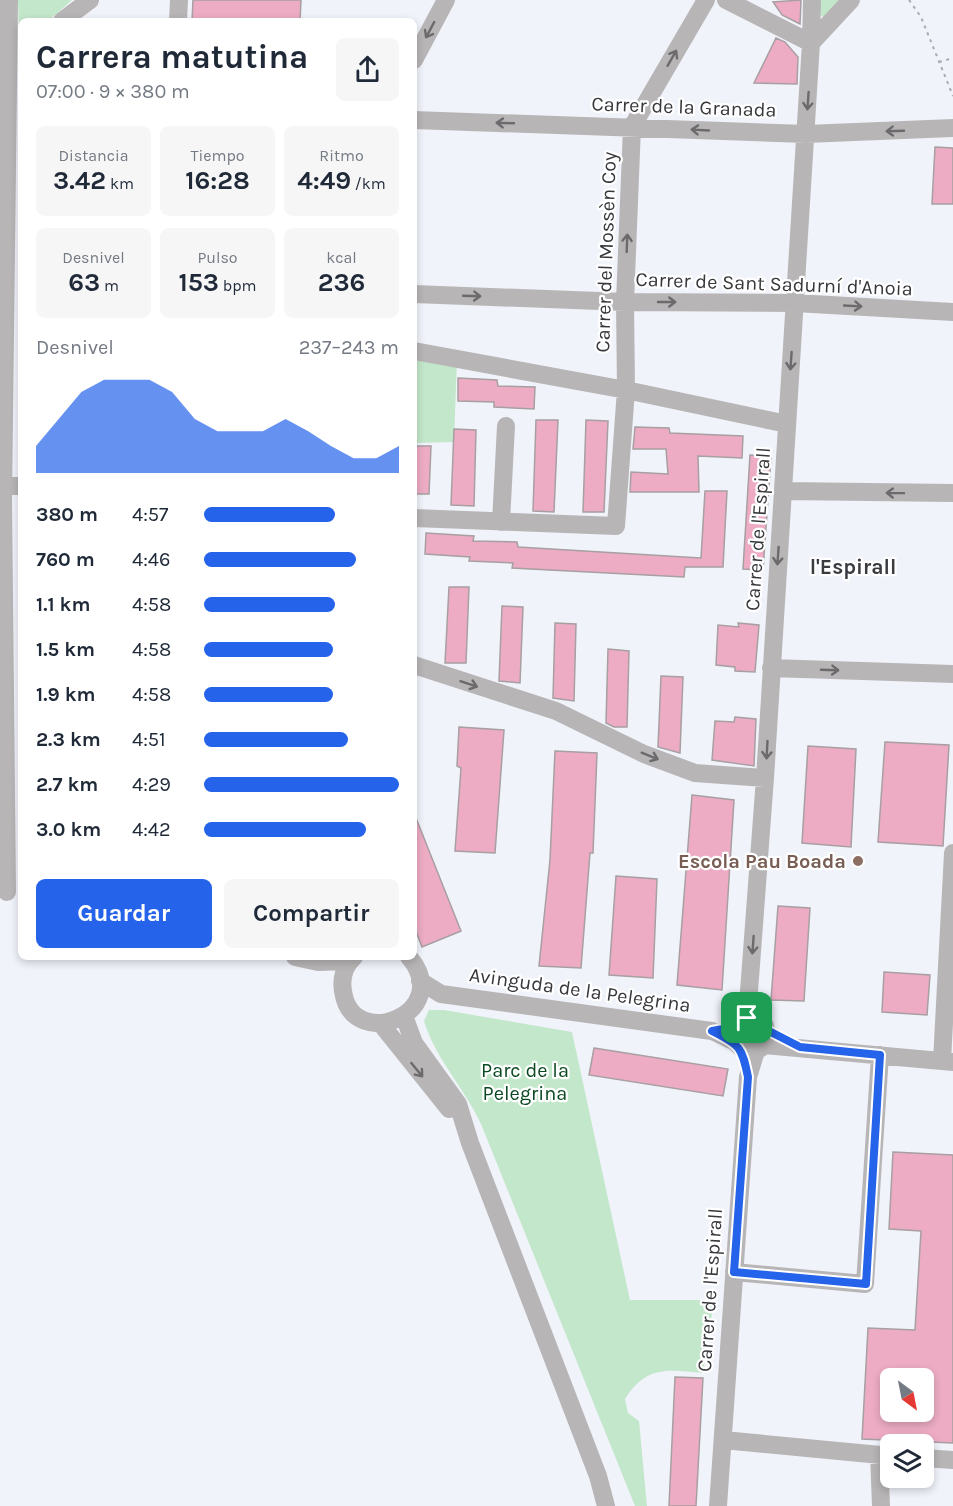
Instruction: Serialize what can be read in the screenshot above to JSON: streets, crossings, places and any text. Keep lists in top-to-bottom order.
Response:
{
  "streets": {
    "street": [
      "Carrer de la Granada",
      "Carrer del Mossèn Coy",
      "Carrer de Sant Sadurní d'Anoia",
      "Carrer de l'Espirall",
      "Avinguda de la Pelegrina"
    ]
  },
  "crossings": [
    ["Carrer de la Granada", "Carrer del Mossèn Coy"],
    ["Carrer de la Granada", "Carrer de l'Espirall"],
    ["Carrer del Mossèn Coy", "Carrer de Sant Sadurní d'Anoia"],
    ["Carrer de Sant Sadurní d'Anoia", "Carrer de l'Espirall"],
    ["Carrer de l'Espirall", "Avinguda de la Pelegrina"]
  ],
  "one_way": ["Carrer de la Granada", "Carrer del Mossèn Coy", "Carrer de l'Espirall"],
  "districts": ["l'Espirall"],
  "parks": ["Parc de la Pelegrina"],
  "places": ["Escola Pau Boada"],
  "north": "bottom right",
  "page": {
    "heading": ["Carrera matutina", "07:00 · 9 × 380 m"],
    "stats": [
      ["Distancia", "3.42 km"],
      ["Tiempo", "16:28"],
      ["Ritmo", "4:49 /km"],
      ["Desnivel", "63 m"],
      ["Pulso", "153 bpm"],
      ["kcal", "236"]
    ],
    "chart": ["Desnivel", "237–243 m"],
    "list": [
      {
        "name": "380 m",
        "note": "4:57"
      },
      {
        "name": "760 m",
        "note": "4:46"
      },
      {
        "name": "1.1 km",
        "note": "4:58"
      },
      {
        "name": "1.5 km",
        "note": "4:58"
      },
      {
        "name": "1.9 km",
        "note": "4:58"
      },
      {
        "name": "2.3 km",
        "note": "4:51"
      },
      {
        "name": "2.7 km",
        "note": "4:29"
      },
      {
        "name": "3.0 km",
        "note": "4:42"
      }
    ],
    "buttons": ["Guardar", "Compartir"]
  }
}
